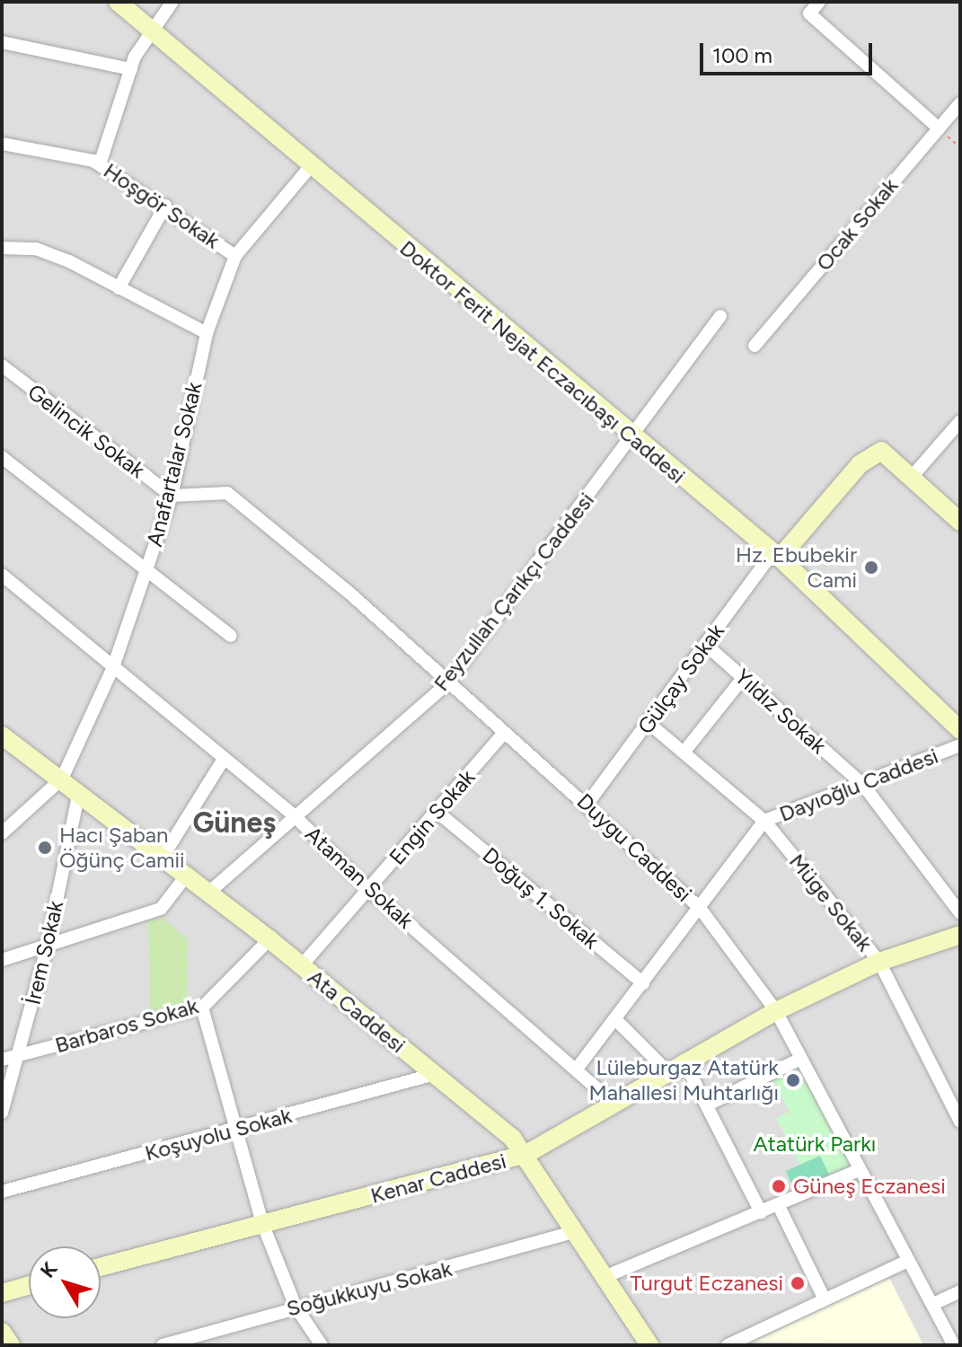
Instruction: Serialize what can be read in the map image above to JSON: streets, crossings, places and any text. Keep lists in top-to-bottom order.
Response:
{
  "streets": {
    "main road": [
      "Doktor Ferit Nejat Eczacıbaşı Caddesi",
      "Gülçay Sokak",
      "Ata Caddesi",
      "Kenar Caddesi"
    ],
    "street": [
      "Hoşgör Sokak",
      "Ocak Sokak",
      "Gelincik Sokak",
      "Anafartalar Sokak",
      "Feyzullah Çarıkçı Caddesi",
      "Yıldız Sokak",
      "Dayıoğlu Caddesi",
      "Engin Sokak",
      "Duygu Caddesi",
      "Ataman Sokak",
      "Doğuş 1. Sokak",
      "Müge Sokak",
      "İrem Sokak",
      "Barbaros Sokak",
      "Koşuyolu Sokak",
      "Soğukkuyu Sokak"
    ]
  },
  "crossings": [
    ["Hoşgör Sokak", "Anafartalar Sokak"],
    ["Doktor Ferit Nejat Eczacıbaşı Caddesi", "Anafartalar Sokak"],
    ["Doktor Ferit Nejat Eczacıbaşı Caddesi", "Feyzullah Çarıkçı Caddesi"],
    ["Doktor Ferit Nejat Eczacıbaşı Caddesi", "Gülçay Sokak"],
    ["Gelincik Sokak", "Anafartalar Sokak"],
    ["Gelincik Sokak", "Duygu Caddesi"],
    ["Anafartalar Sokak", "Duygu Caddesi"],
    ["Anafartalar Sokak", "Ataman Sokak"],
    ["Anafartalar Sokak", "Ata Caddesi"],
    ["Feyzullah Çarıkçı Caddesi", "Duygu Caddesi"],
    ["Feyzullah Çarıkçı Caddesi", "Ataman Sokak"],
    ["Feyzullah Çarıkçı Caddesi", "Ata Caddesi"],
    ["Gülçay Sokak", "Yıldız Sokak"],
    ["Gülçay Sokak", "Duygu Caddesi"],
    ["Gülçay Sokak", "Müge Sokak"],
    ["Yıldız Sokak", "Dayıoğlu Caddesi"],
    ["Dayıoğlu Caddesi", "Duygu Caddesi"],
    ["Dayıoğlu Caddesi", "Ataman Sokak"],
    ["Dayıoğlu Caddesi", "Doğuş 1. Sokak"],
    ["Dayıoğlu Caddesi", "Müge Sokak"],
    ["Engin Sokak", "Duygu Caddesi"],
    ["Engin Sokak", "Ataman Sokak"],
    ["Engin Sokak", "Doğuş 1. Sokak"],
    ["Engin Sokak", "Ata Caddesi"],
    ["Duygu Caddesi", "Kenar Caddesi"],
    ["Ataman Sokak", "Kenar Caddesi"],
    ["Müge Sokak", "Kenar Caddesi"],
    ["İrem Sokak", "Ata Caddesi"],
    ["İrem Sokak", "Barbaros Sokak"],
    ["Ata Caddesi", "Barbaros Sokak"],
    ["Ata Caddesi", "Koşuyolu Sokak"],
    ["Ata Caddesi", "Kenar Caddesi"],
    ["Ata Caddesi", "Soğukkuyu Sokak"]
  ],
  "districts": ["Güneş"],
  "parks": ["Atatürk Parkı"],
  "places": [
    "Hz. Ebubekir Cami",
    "Hacı Şaban Öğünç Camii",
    "Lüleburgaz Atatürk Mahallesi Muhtarlığı",
    "Güneş Eczanesi",
    "Turgut Eczanesi"
  ],
  "scale_bar": "100 m",
  "north": "top left"
}
